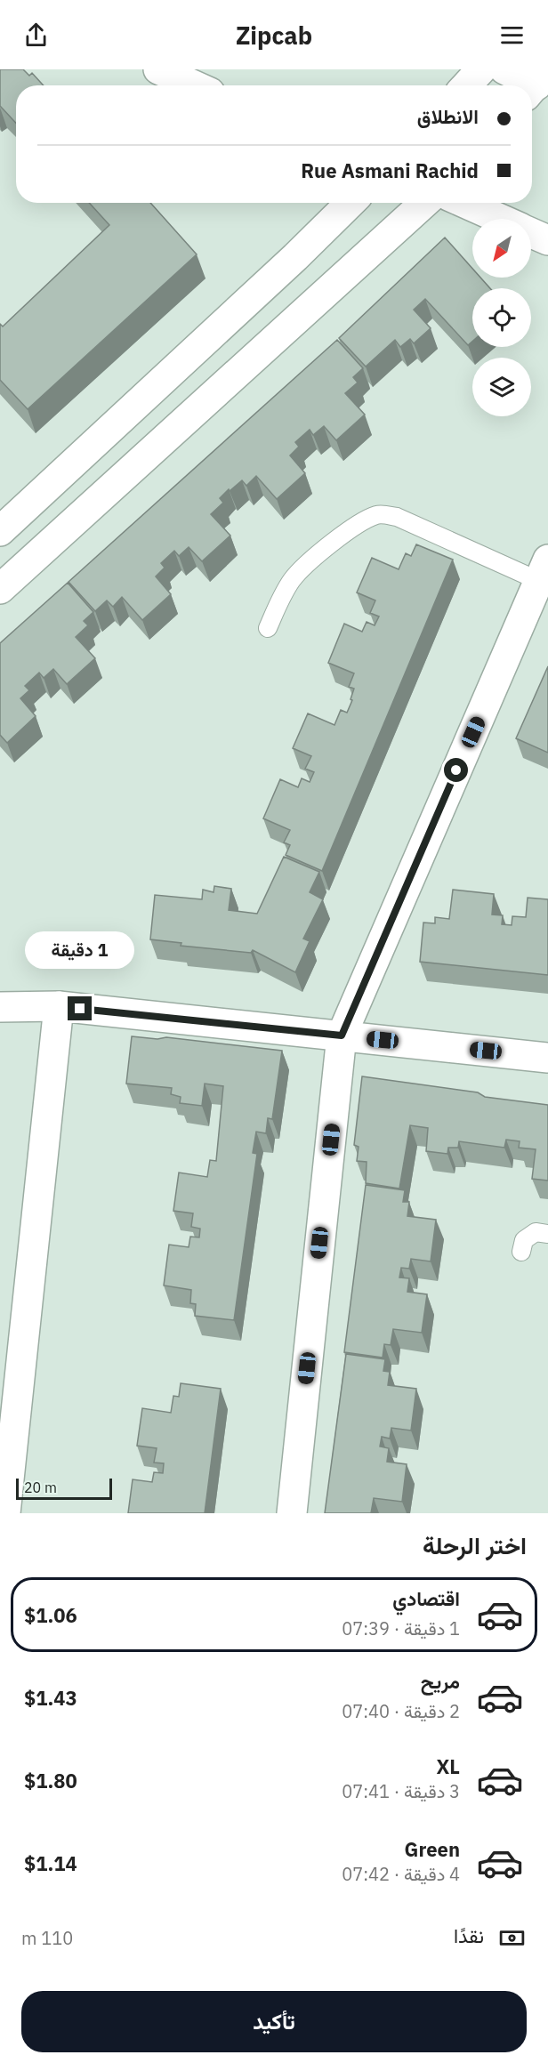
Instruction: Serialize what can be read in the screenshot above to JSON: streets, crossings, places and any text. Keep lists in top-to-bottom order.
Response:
{
  "scale_bar": "20 m",
  "north": "bottom left",
  "page": {
    "header": "Zipcab",
    "banner": ["الانطلاق", "Rue Asmani Rachid"],
    "bubble": "1 دقيقة",
    "scale": "20 m",
    "heading": "اختر الرحلة",
    "list": [
      {
        "name": "اقتصادي",
        "note": "1 دقيقة · 07:39",
        "value": "$1.06"
      },
      {
        "name": "مريح",
        "note": "2 دقيقة · 07:40",
        "value": "$1.43"
      },
      {
        "name": "XL",
        "note": "3 دقيقة · 07:41",
        "value": "$1.80"
      },
      {
        "name": "Green",
        "note": "4 دقيقة · 07:42",
        "value": "$1.14"
      }
    ],
    "pay": ["نقدًا", "110 m"],
    "buttons": "تأكيد"
  }
}
